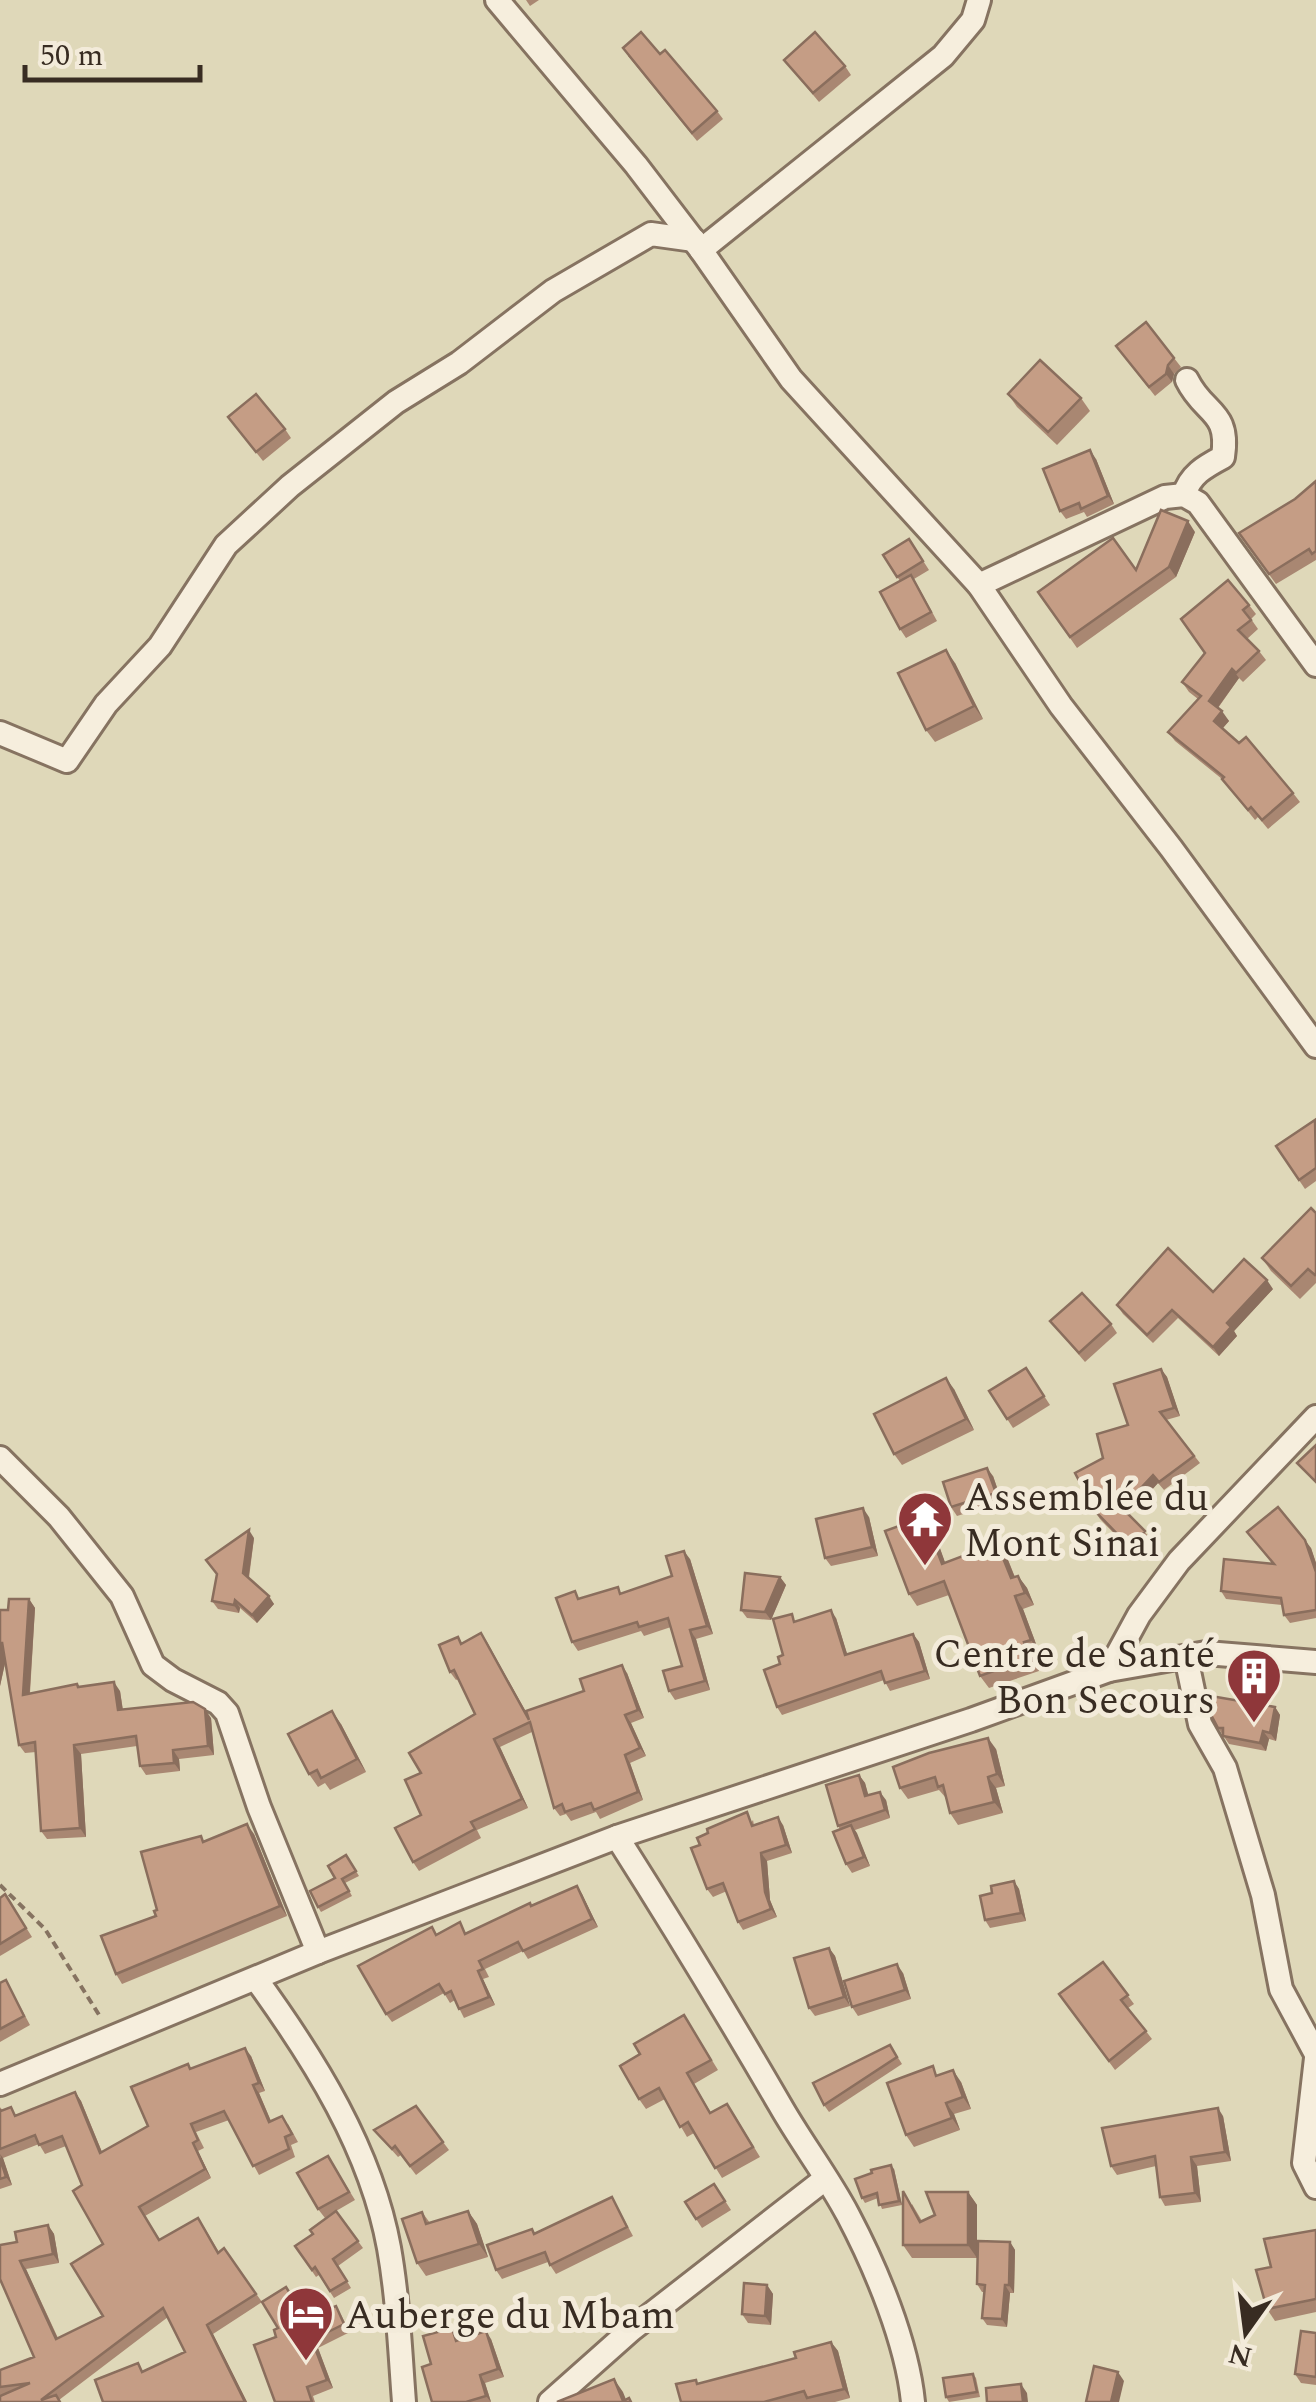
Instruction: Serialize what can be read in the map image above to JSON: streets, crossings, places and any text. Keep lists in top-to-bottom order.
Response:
{
  "places": {
    "temple": ["Assemblée du Mont Sinai"],
    "building": ["Centre de Santé Bon Secours"],
    "hotel": ["Auberge du Mbam"]
  },
  "scale_bar": "50 m",
  "north": "bottom"
}
